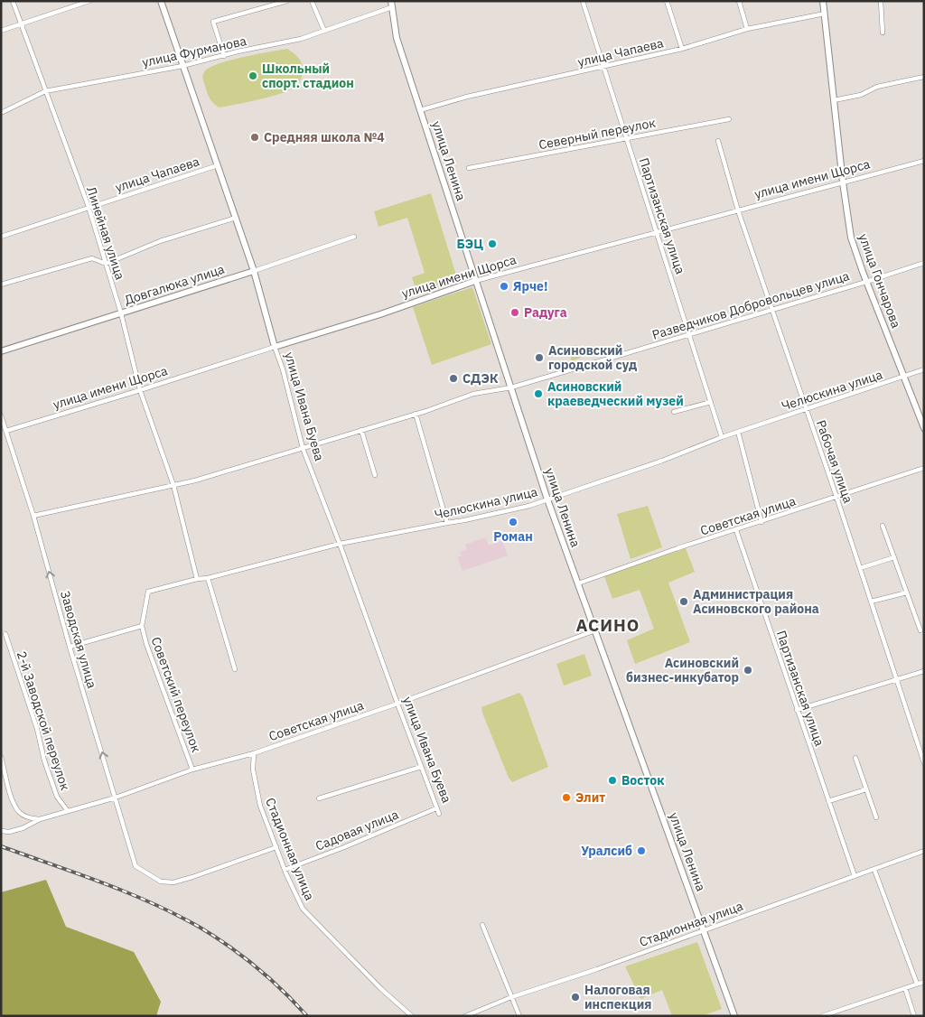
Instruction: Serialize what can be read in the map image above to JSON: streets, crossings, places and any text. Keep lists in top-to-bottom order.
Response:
{
  "streets": {
    "street": [
      "улица Фурманова",
      "улица Чапаева",
      "Северный переулок",
      "улица Ленина",
      "улица имени Щорса",
      "Партизанская улица",
      "Линейная улица",
      "улица Гончарова",
      "Довгалюка улица",
      "Разведчиков Добровольцев улица",
      "Челюскина улица",
      "улица Ивана Буева",
      "Рабочая улица",
      "Советская улица",
      "Заводская улица",
      "Советский переулок",
      "2-й Заводской переулок",
      "Садовая улица",
      "Стадионная улица"
    ]
  },
  "crossings": [
    ["улица Фурманова", "улица Ленина"],
    ["улица Фурманова", "Линейная улица"],
    ["улица Фурманова", "улица Ивана Буева"],
    ["улица Чапаева", "улица Ленина"],
    ["улица Чапаева", "Партизанская улица"],
    ["улица Чапаева", "Линейная улица"],
    ["улица Чапаева", "улица Гончарова"],
    ["улица Чапаева", "улица Ивана Буева"],
    ["Северный переулок", "Партизанская улица"],
    ["улица Ленина", "улица имени Щорса"],
    ["улица Ленина", "Разведчиков Добровольцев улица"],
    ["улица Ленина", "Челюскина улица"],
    ["улица Ленина", "Советская улица"],
    ["улица Ленина", "Стадионная улица"],
    ["улица имени Щорса", "Партизанская улица"],
    ["улица имени Щорса", "Линейная улица"],
    ["улица имени Щорса", "улица Гончарова"],
    ["улица имени Щорса", "улица Ивана Буева"],
    ["улица имени Щорса", "Рабочая улица"],
    ["улица имени Щорса", "Заводская улица"],
    ["Партизанская улица", "Разведчиков Добровольцев улица"],
    ["Партизанская улица", "Челюскина улица"],
    ["Партизанская улица", "Советская улица"],
    ["Партизанская улица", "Стадионная улица"],
    ["Линейная улица", "Довгалюка улица"],
    ["Линейная улица", "Разведчиков Добровольцев улица"],
    ["Линейная улица", "Челюскина улица"],
    ["улица Гончарова", "Разведчиков Добровольцев улица"],
    ["улица Гончарова", "Челюскина улица"],
    ["Довгалюка улица", "улица Ивана Буева"],
    ["Разведчиков Добровольцев улица", "улица Ивана Буева"],
    ["Разведчиков Добровольцев улица", "Рабочая улица"],
    ["Разведчиков Добровольцев улица", "Заводская улица"],
    ["Челюскина улица", "улица Ивана Буева"],
    ["Челюскина улица", "Рабочая улица"],
    ["Челюскина улица", "Советский переулок"],
    ["улица Ивана Буева", "Советская улица"],
    ["улица Ивана Буева", "Садовая улица"],
    ["Рабочая улица", "Советская улица"],
    ["Советская улица", "Заводская улица"],
    ["Советская улица", "Советский переулок"],
    ["Советская улица", "2-й Заводской переулок"],
    ["Советская улица", "Стадионная улица"],
    ["Заводская улица", "Стадионная улица"],
    ["Садовая улица", "Стадионная улица"]
  ],
  "one_way": ["Заводская улица"],
  "districts": ["АСИНО"],
  "places": [
    "Школьный спорт. стадион",
    "Средняя школа №4",
    "БЭЦ",
    "Ярче!",
    "Радуга",
    "Асиновский городской суд",
    "СДЭК",
    "Асиновский краеведческий музей",
    "Роман",
    "Администрация Асиновского района",
    "Асиновский бизнес-инкубатор",
    "Восток",
    "Элит",
    "Уралсиб",
    "Налоговая инспекция"
  ]
}
